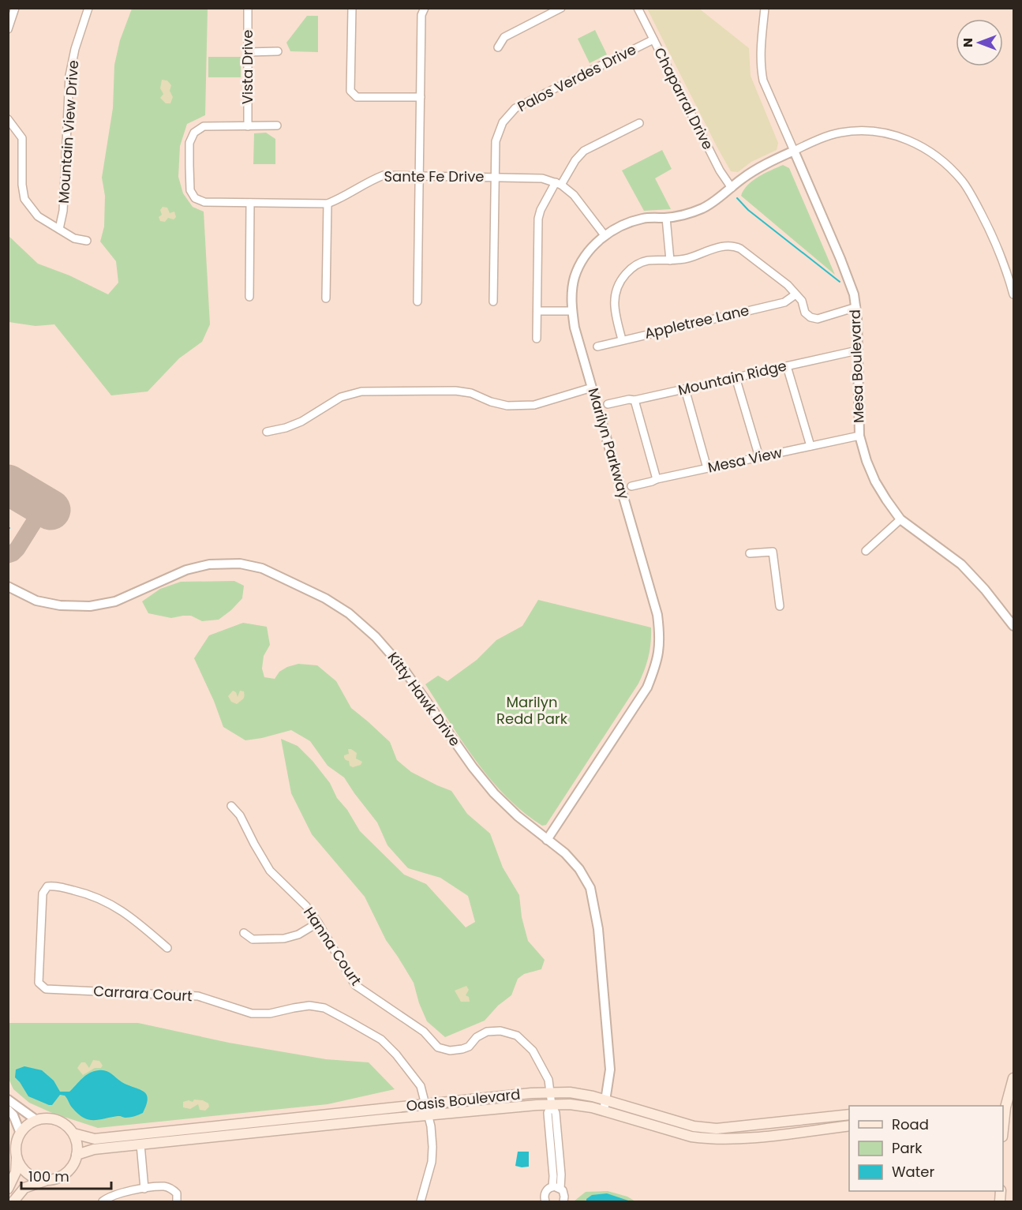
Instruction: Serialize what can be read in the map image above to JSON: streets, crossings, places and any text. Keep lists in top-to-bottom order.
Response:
{
  "streets": {
    "main road": ["Oasis Boulevard"],
    "street": [
      "Vista Drive",
      "Palos Verdes Drive",
      "Chaparral Drive",
      "Mountain View Drive",
      "Sante Fe Drive",
      "Appletree Lane",
      "Mesa Boulevard",
      "Mountain Ridge",
      "Marilyn Parkway",
      "Mesa View",
      "Kitty Hawk Drive",
      "Hanna Court",
      "Carrara Court"
    ]
  },
  "crossings": [
    ["Vista Drive", "Sante Fe Drive"],
    ["Palos Verdes Drive", "Chaparral Drive"],
    ["Palos Verdes Drive", "Sante Fe Drive"],
    ["Chaparral Drive", "Marilyn Parkway"],
    ["Mesa Boulevard", "Mountain Ridge"],
    ["Mesa Boulevard", "Marilyn Parkway"],
    ["Mesa Boulevard", "Mesa View"],
    ["Marilyn Parkway", "Kitty Hawk Drive"],
    ["Kitty Hawk Drive", "Oasis Boulevard"],
    ["Hanna Court", "Oasis Boulevard"],
    ["Carrara Court", "Oasis Boulevard"]
  ],
  "parks": ["Marilyn Redd Park"],
  "legend": ["Road", "Park", "Water"],
  "scale_bar": "100 m",
  "north": "left"
}
